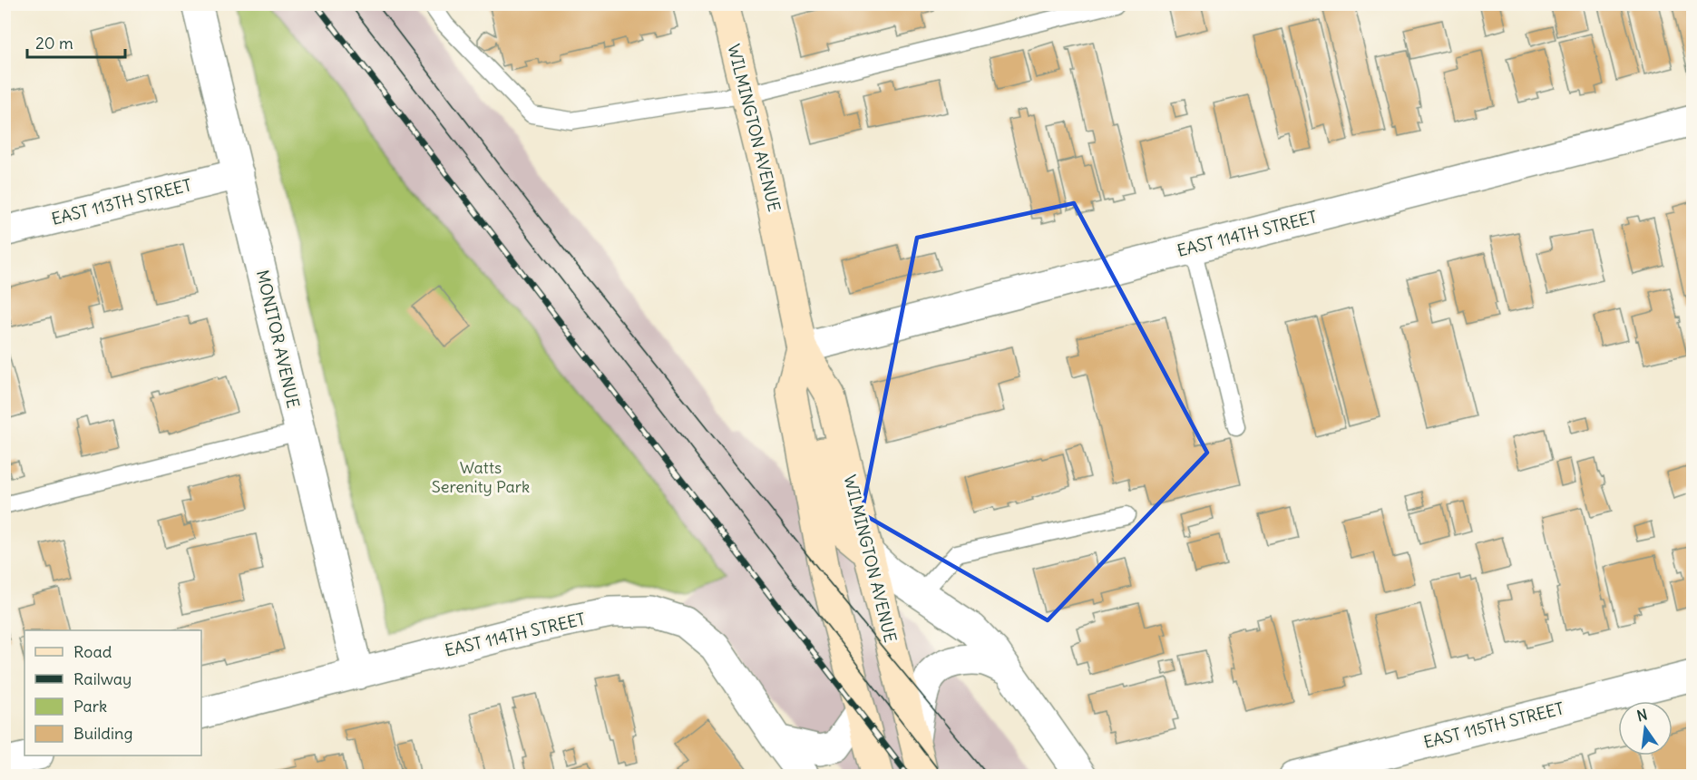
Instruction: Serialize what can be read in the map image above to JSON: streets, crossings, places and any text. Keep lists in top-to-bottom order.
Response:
{
  "streets": {
    "main road": ["WILMINGTON AVENUE"],
    "street": [
      "EAST 113TH STREET",
      "EAST 114TH STREET",
      "MONITOR AVENUE",
      "EAST 115TH STREET"
    ]
  },
  "crossings": [
    ["WILMINGTON AVENUE", "EAST 114TH STREET"],
    ["EAST 113TH STREET", "MONITOR AVENUE"],
    ["EAST 114TH STREET", "MONITOR AVENUE"]
  ],
  "parks": ["Watts Serenity Park"],
  "legend": [
    "Road",
    "Railway",
    "Park",
    "Building"
  ],
  "scale_bar": "20 m",
  "north": "top"
}
